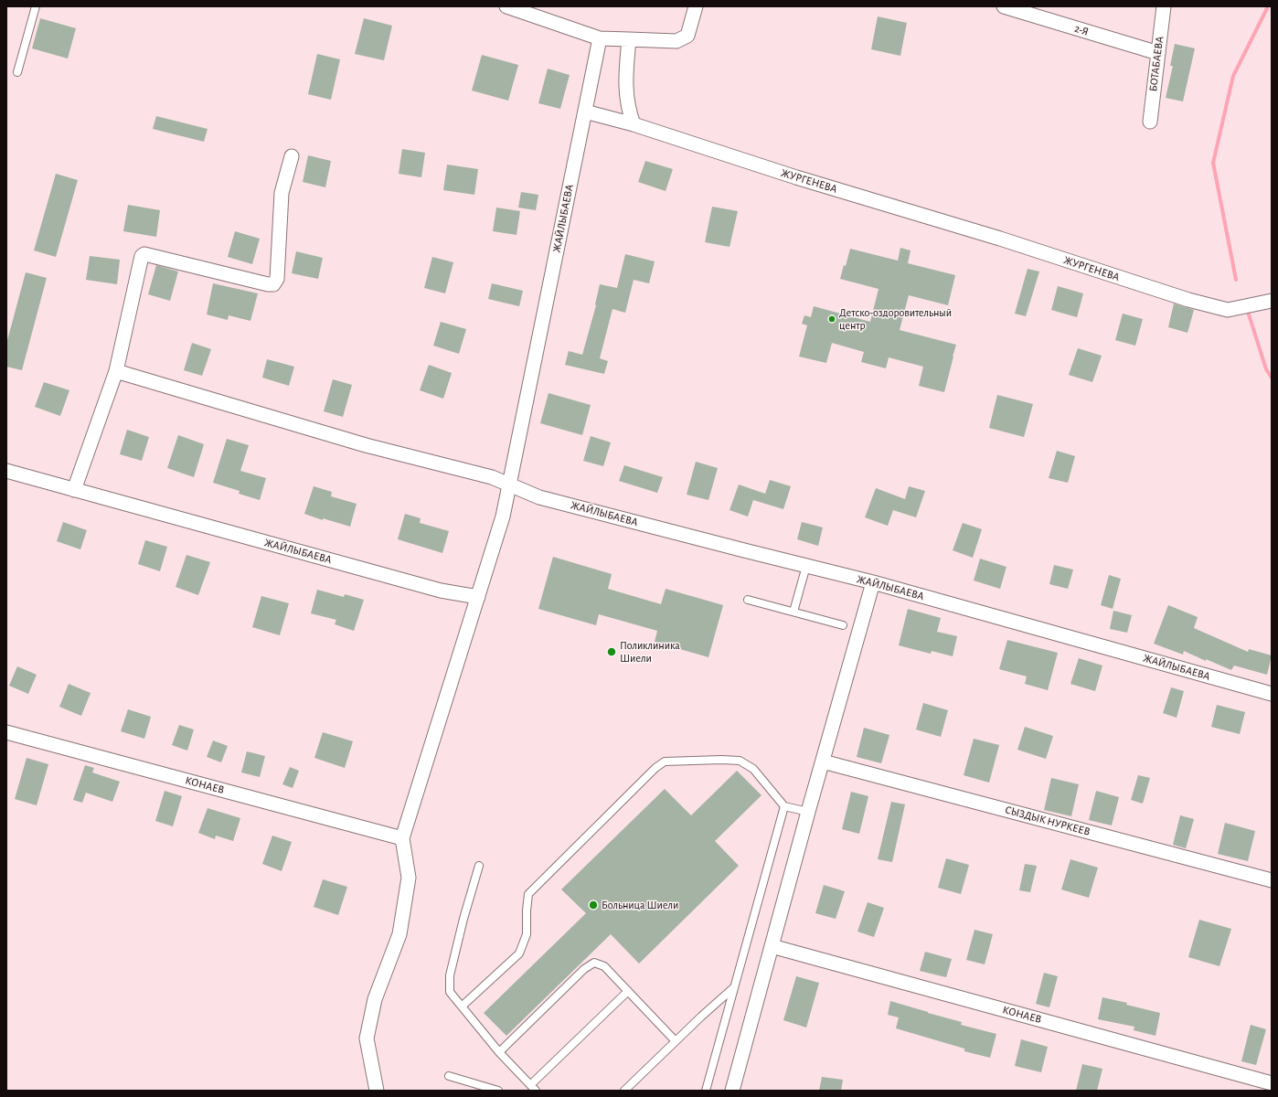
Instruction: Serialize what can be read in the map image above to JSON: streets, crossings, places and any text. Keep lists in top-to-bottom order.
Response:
{
  "streets": {
    "street": [
      "2-Я",
      "БОТАБАЕВА",
      "ЖУРГЕНЕВА",
      "ЖАЙЛЫБАЕВА",
      "КОНАЕВ",
      "СЫЗДЫК НУРКЕЕВ"
    ]
  },
  "crossings": [
    ["2-Я", "БОТАБАЕВА"],
    ["ЖУРГЕНЕВА", "ЖАЙЛЫБАЕВА"]
  ],
  "places": ["Детско-оздоровительный центр", "Поликлиника Шиели", "Больница Шиели"]
}
